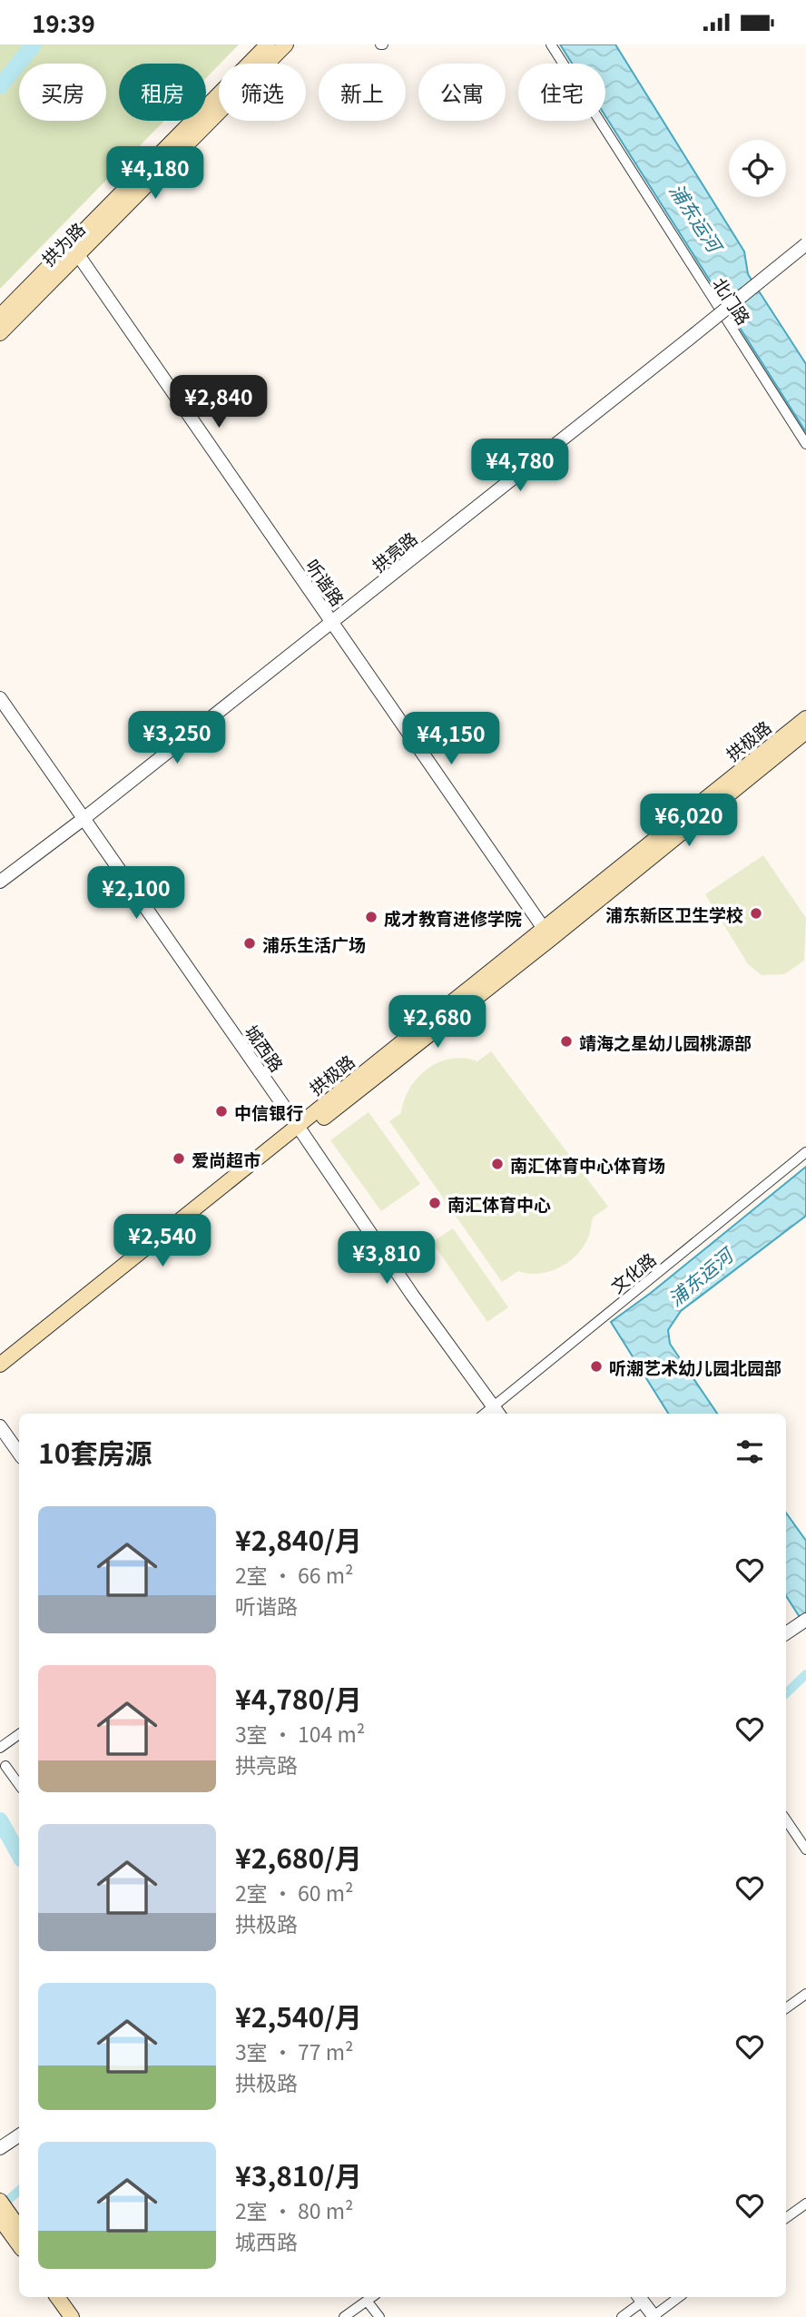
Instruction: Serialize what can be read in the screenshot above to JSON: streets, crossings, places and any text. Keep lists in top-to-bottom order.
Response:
{
  "streets": {
    "main road": ["拱为路", "拱极路"],
    "street": [
      "北门路",
      "拱亮路",
      "听谐路",
      "城西路",
      "文化路"
    ]
  },
  "crossings": [
    ["拱为路", "听谐路"],
    ["拱亮路", "听谐路"],
    ["拱亮路", "城西路"],
    ["听谐路", "拱极路"],
    ["拱极路", "城西路"],
    ["城西路", "文化路"]
  ],
  "water": ["浦东运河"],
  "places": [
    "浦东新区卫生学校",
    "成才教育进修学院",
    "浦乐生活广场",
    "靖海之星幼儿园桃源部",
    "中信银行",
    "爱尚超市",
    "南汇体育中心体育场",
    "南汇体育中心",
    "听潮艺术幼儿园北园部"
  ],
  "page": {
    "status": "19:39",
    "chip": [
      "买房",
      "租房",
      "筛选",
      "新上",
      "公寓",
      "住宅"
    ],
    "price": [
      "¥4,180",
      "¥2,840",
      "¥4,780",
      "¥3,250",
      "¥4,150",
      "¥6,020",
      "¥2,100",
      "¥2,680",
      "¥2,540",
      "¥3,810"
    ],
    "heading": "10套房源",
    "list": [
      {
        "name": "¥2,840/月",
        "note": "2室 · 66 m² · 听谐路"
      },
      {
        "name": "¥4,780/月",
        "note": "3室 · 104 m² · 拱亮路"
      },
      {
        "name": "¥2,680/月",
        "note": "2室 · 60 m² · 拱极路"
      },
      {
        "name": "¥2,540/月",
        "note": "3室 · 77 m² · 拱极路"
      },
      {
        "name": "¥3,810/月",
        "note": "2室 · 80 m² · 城西路"
      }
    ]
  }
}
